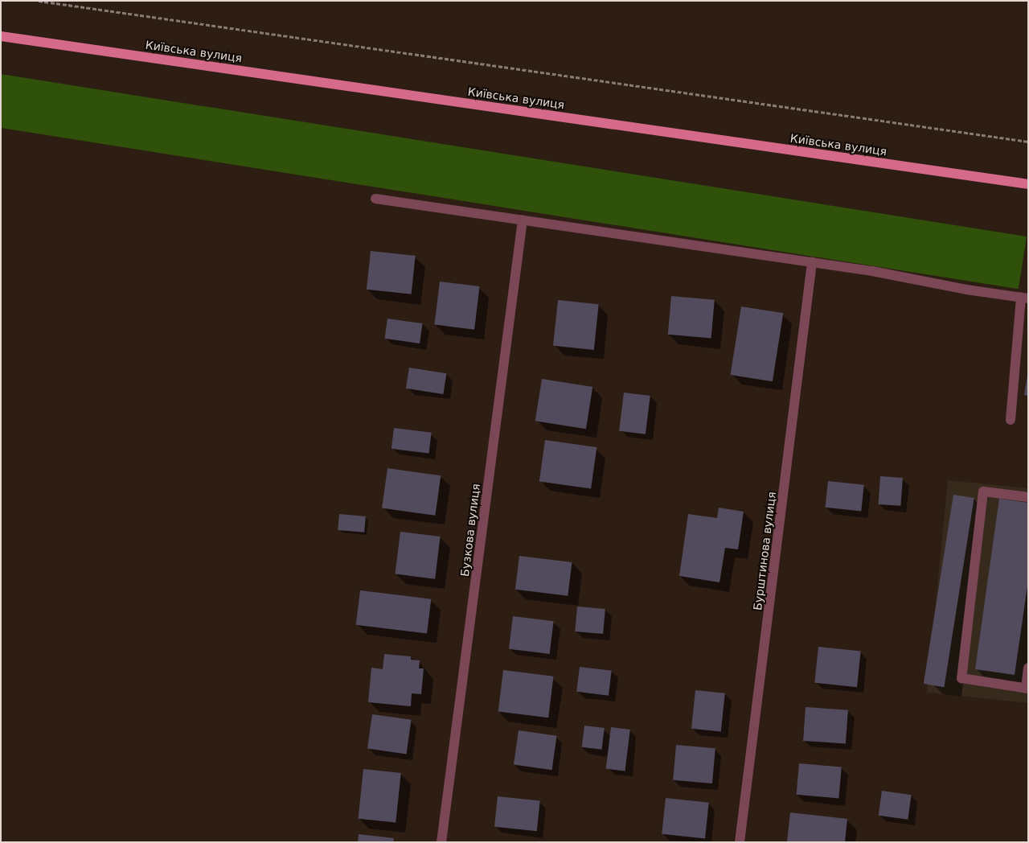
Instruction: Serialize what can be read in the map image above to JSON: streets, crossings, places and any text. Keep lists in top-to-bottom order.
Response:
{
  "streets": {
    "main road": ["Київська вулиця"],
    "street": ["Бузкова вулиця", "Бурштинова вулиця"]
  }
}
